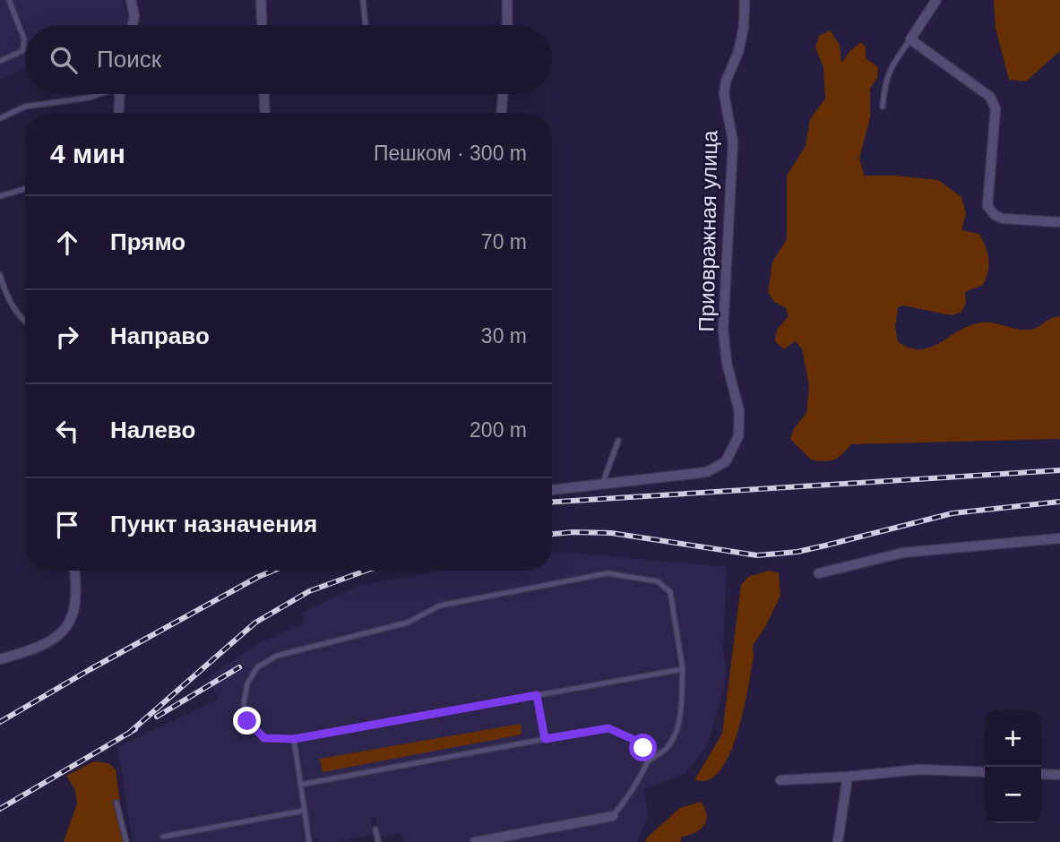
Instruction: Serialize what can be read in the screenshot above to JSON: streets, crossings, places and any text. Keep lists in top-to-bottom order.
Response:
{
  "streets": {
    "street": ["Приовражная улица"]
  },
  "page": {
    "search": "Поиск",
    "heading": ["4 мин", "Пешком · 300 m"],
    "list": [
      ["Прямо", "70 m"],
      ["Направо", "30 m"],
      ["Налево", "200 m"],
      "Пункт назначения"
    ],
    "map_buttons": ["+", "−"]
  }
}
